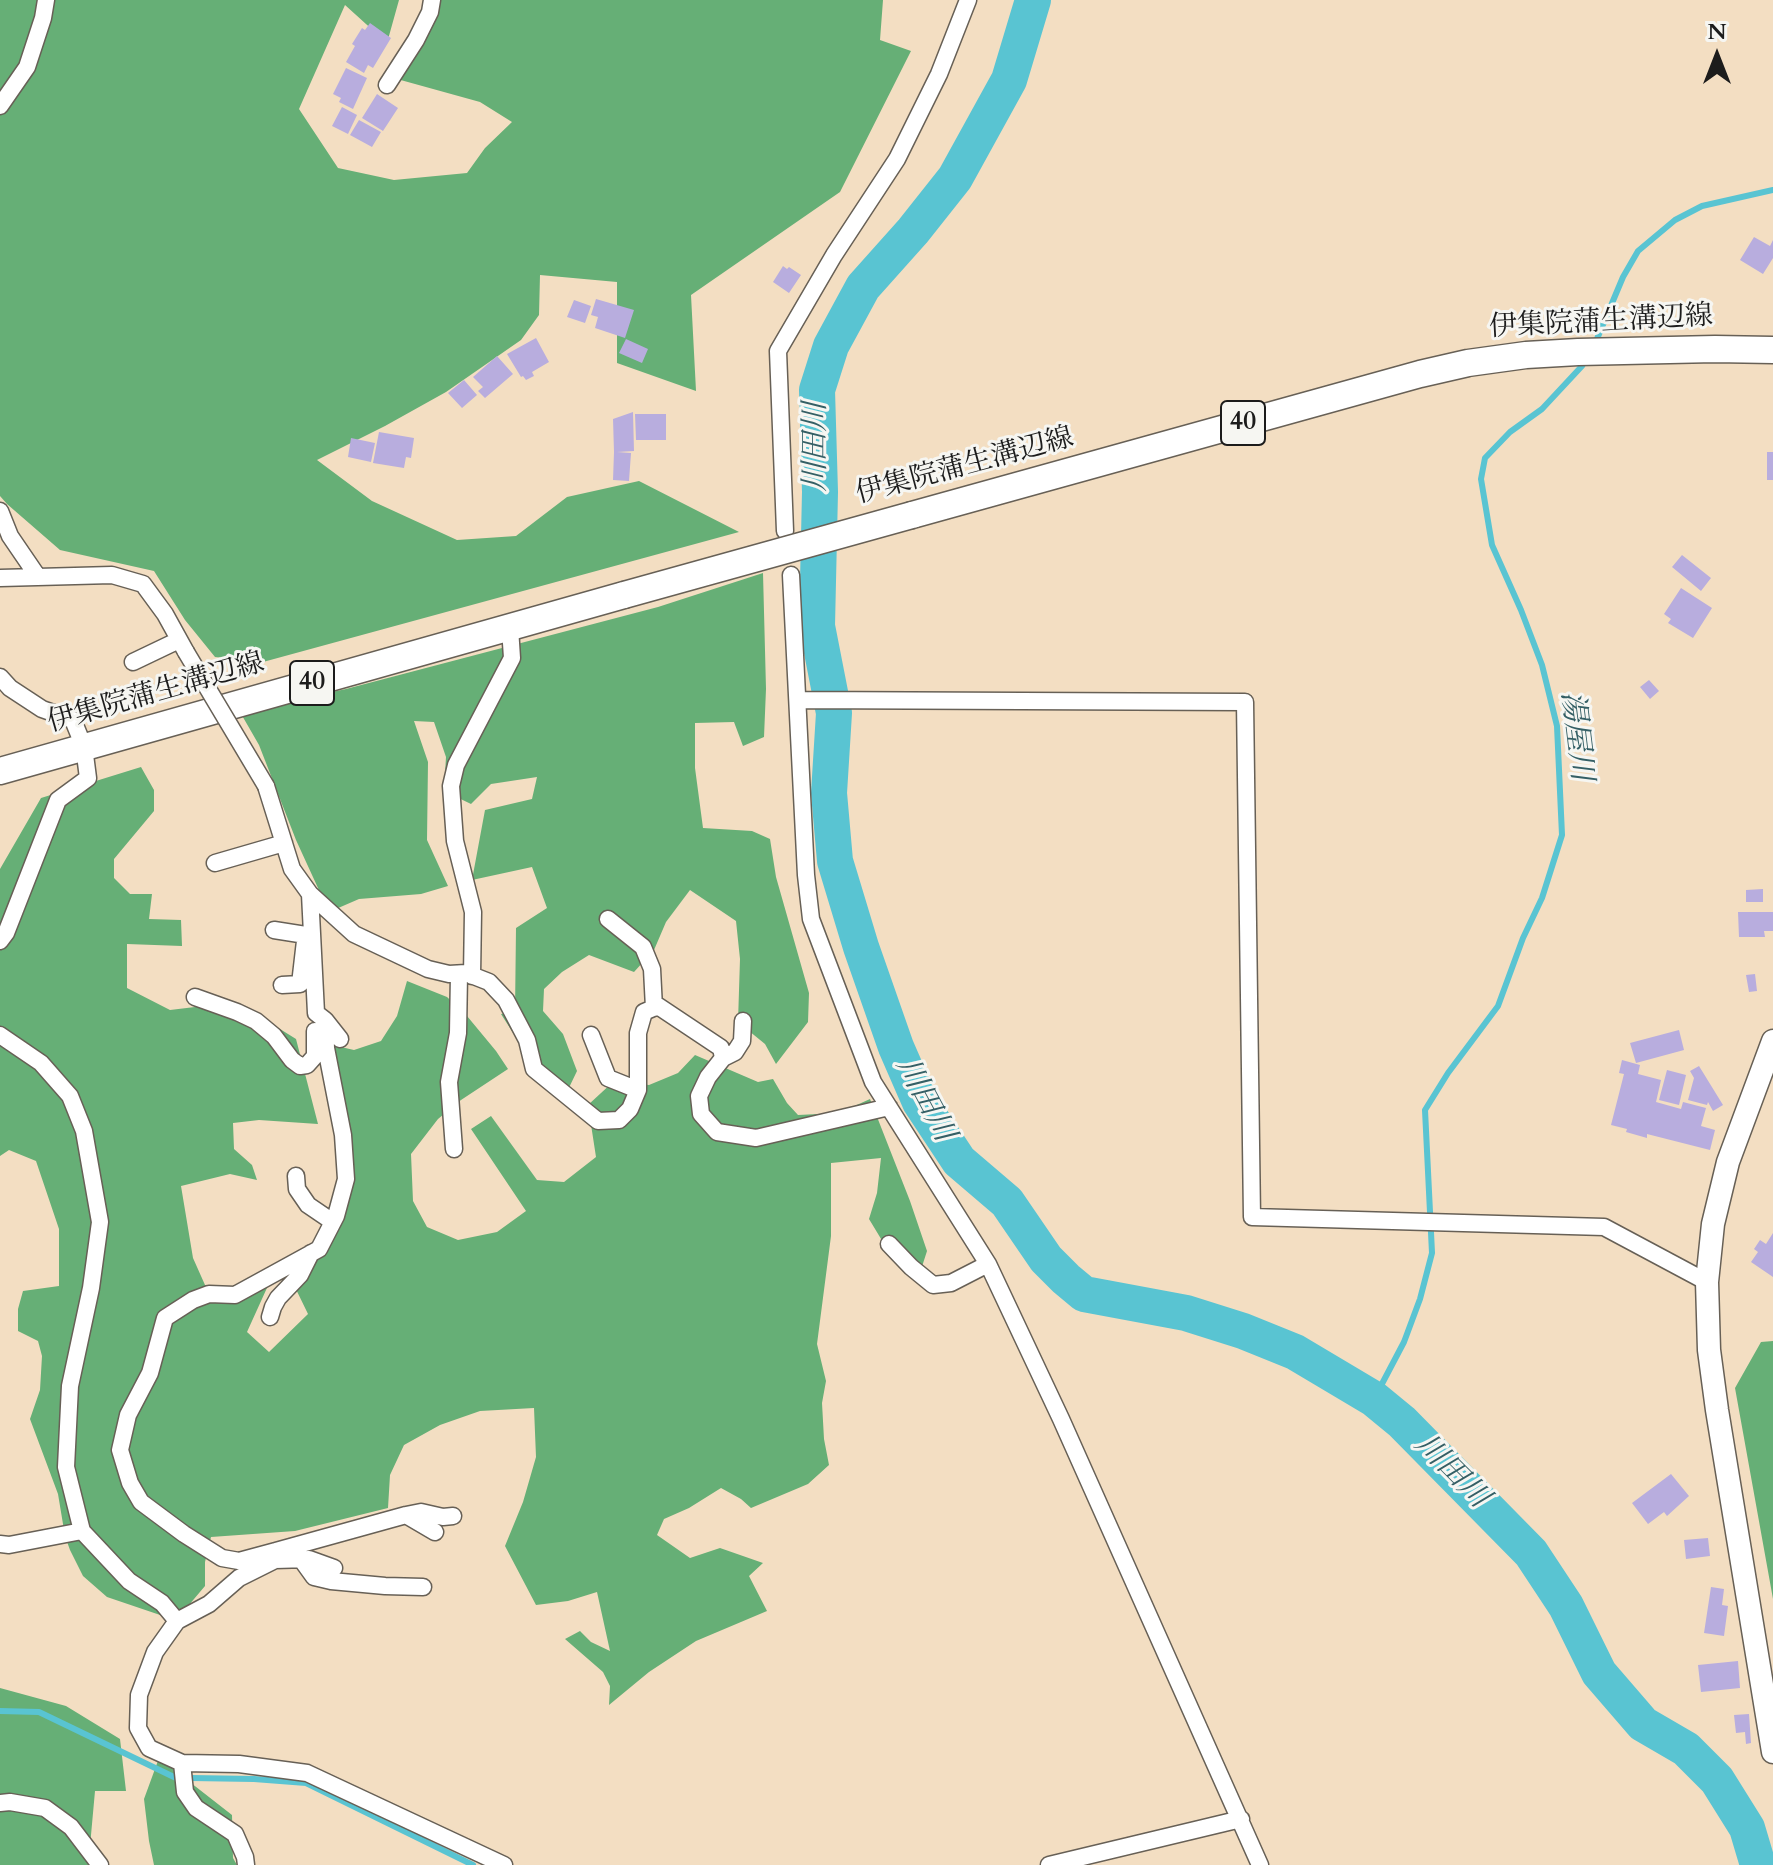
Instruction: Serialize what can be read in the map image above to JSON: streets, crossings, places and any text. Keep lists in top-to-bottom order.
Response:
{
  "streets": {
    "main road": ["伊集院蒲生溝辺線", "40"]
  },
  "water": ["川田川", "湯屋川"],
  "north": "top"
}
